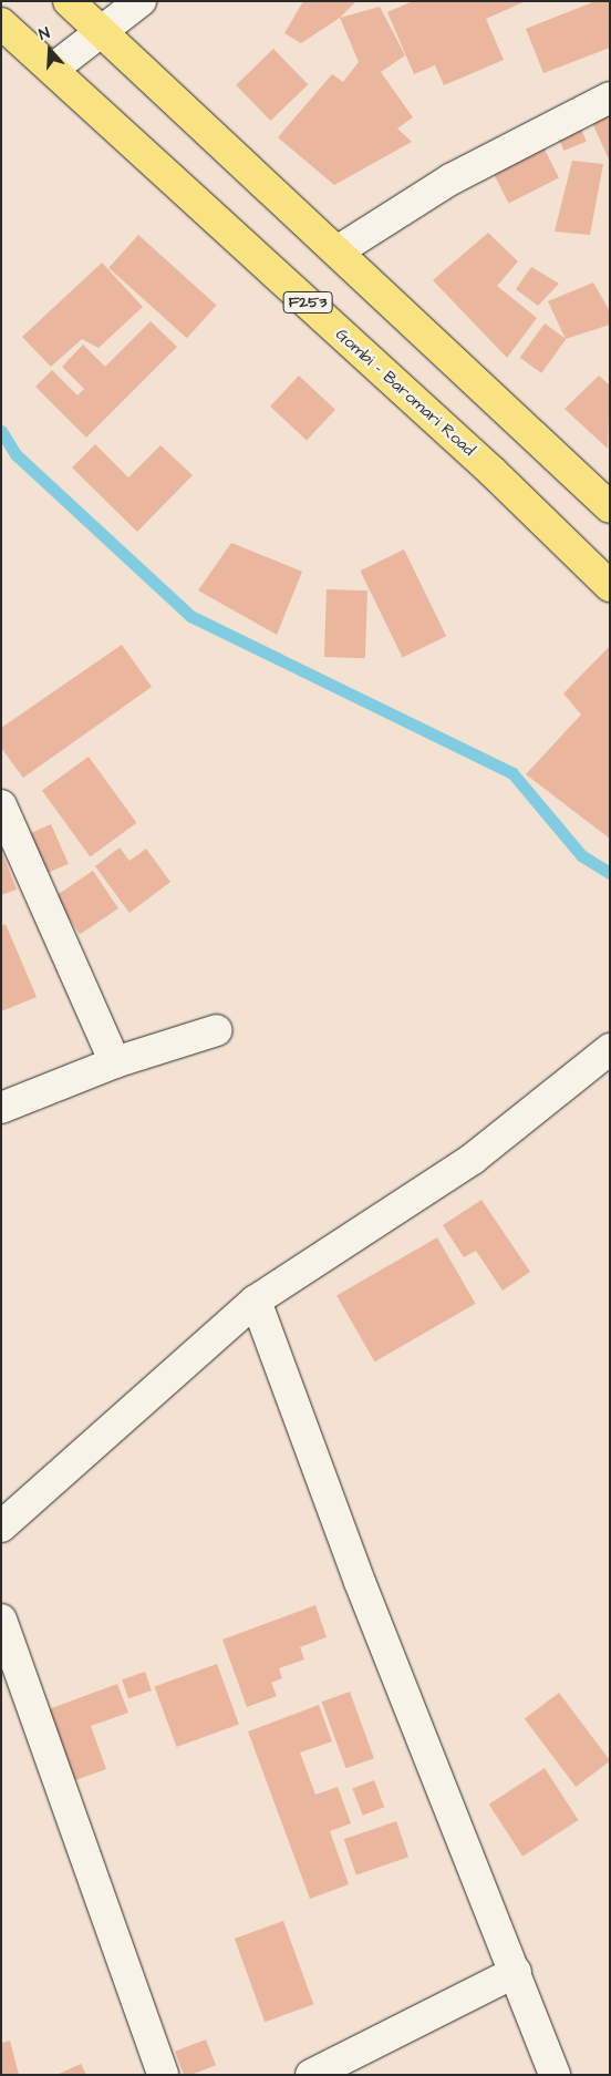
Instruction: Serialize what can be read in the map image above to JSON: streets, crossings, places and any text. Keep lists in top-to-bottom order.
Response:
{
  "streets": {
    "main road": ["F253", "Gombi - Baromari Road"]
  },
  "north": "top"
}
